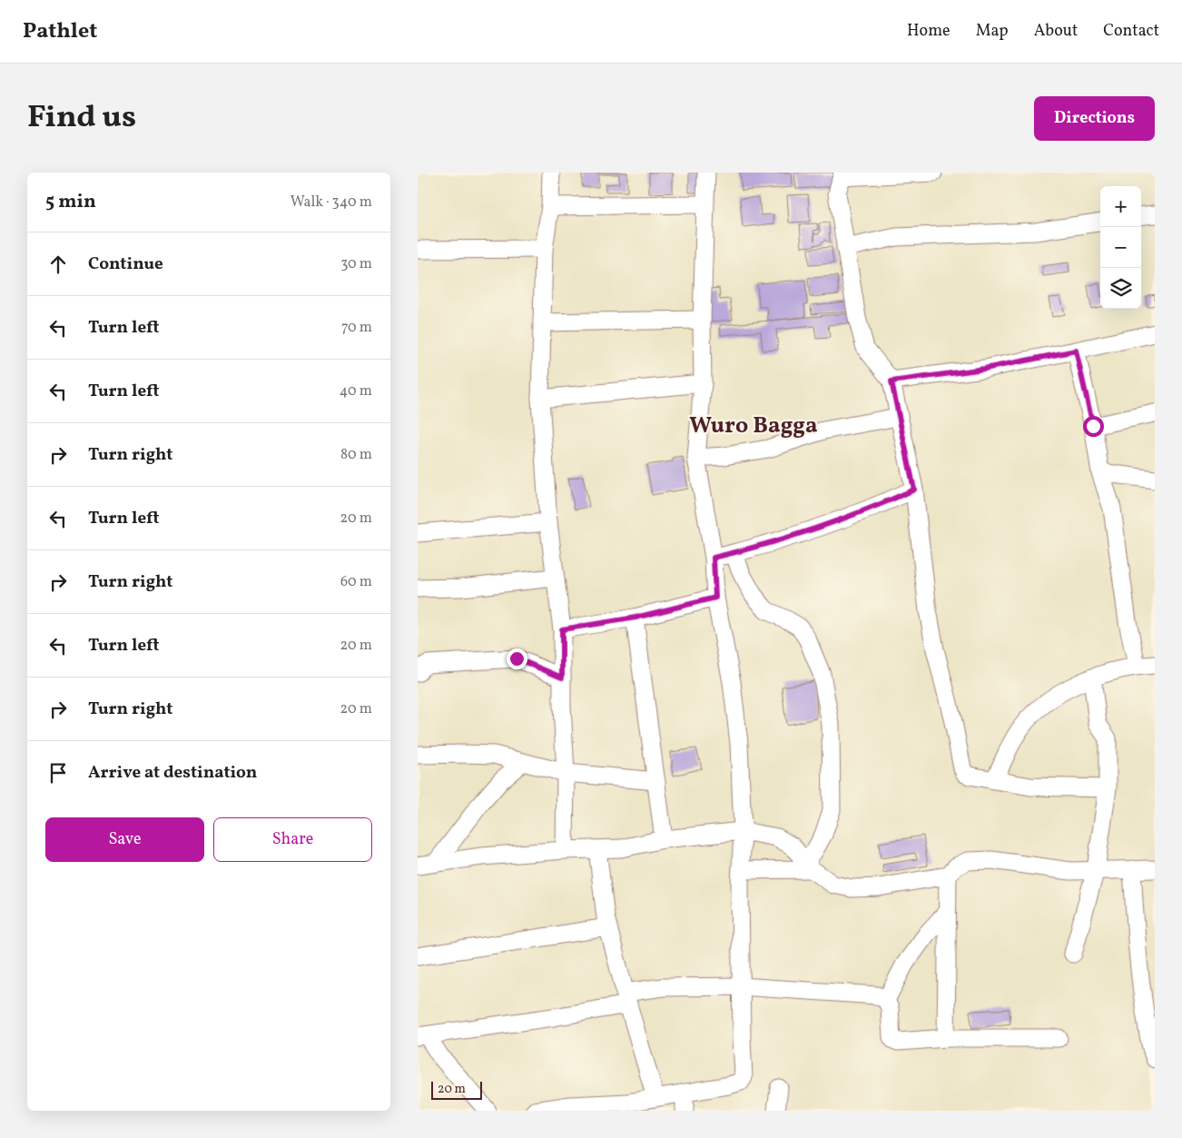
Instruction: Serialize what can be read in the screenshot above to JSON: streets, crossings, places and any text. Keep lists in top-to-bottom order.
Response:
{
  "districts": ["Wuro Bagga"],
  "scale_bar": "20 m",
  "page": {
    "header": "Pathlet",
    "nav": [
      "Home",
      "Map",
      "About",
      "Contact"
    ],
    "title": "Find us",
    "buttons": [
      "Directions",
      ["Save", "Share"]
    ],
    "heading": ["5 min", "Walk · 340 m"],
    "map_buttons": ["+", "−"],
    "list": [
      ["Continue", "30 m"],
      ["Turn left", "70 m"],
      ["Turn left", "40 m"],
      ["Turn right", "80 m"],
      ["Turn left", "20 m"],
      ["Turn right", "60 m"],
      ["Turn left", "20 m"],
      ["Turn right", "20 m"],
      "Arrive at destination"
    ],
    "scale": "20 m"
  }
}
